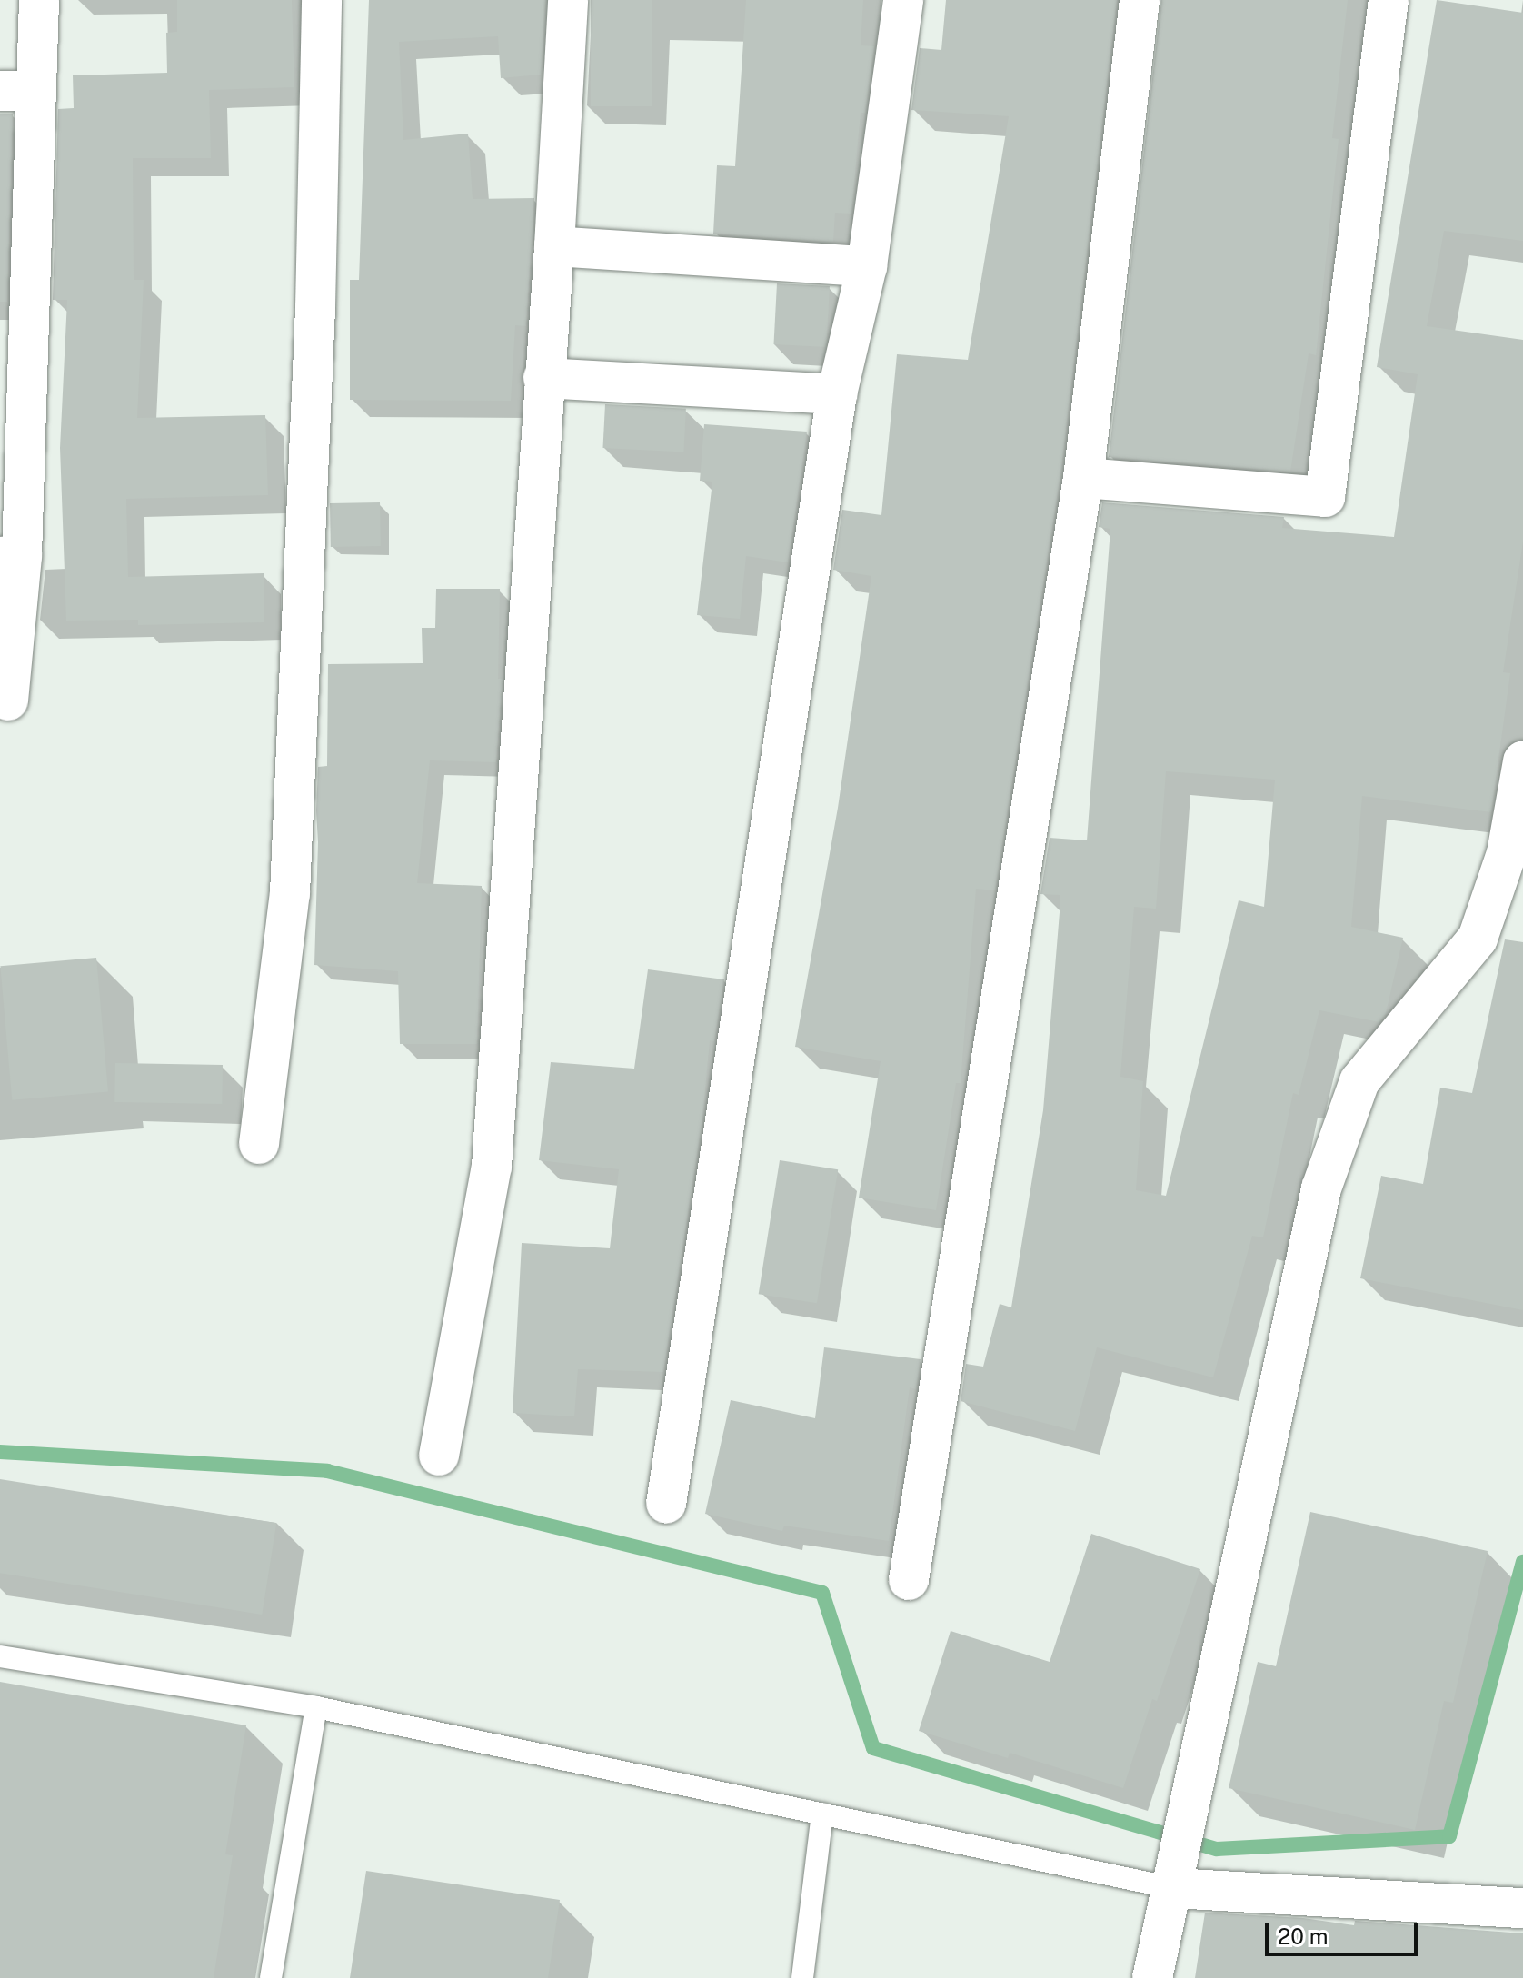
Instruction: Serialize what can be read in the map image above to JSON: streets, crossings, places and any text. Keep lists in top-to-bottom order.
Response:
{
  "scale_bar": "20 m"
}
